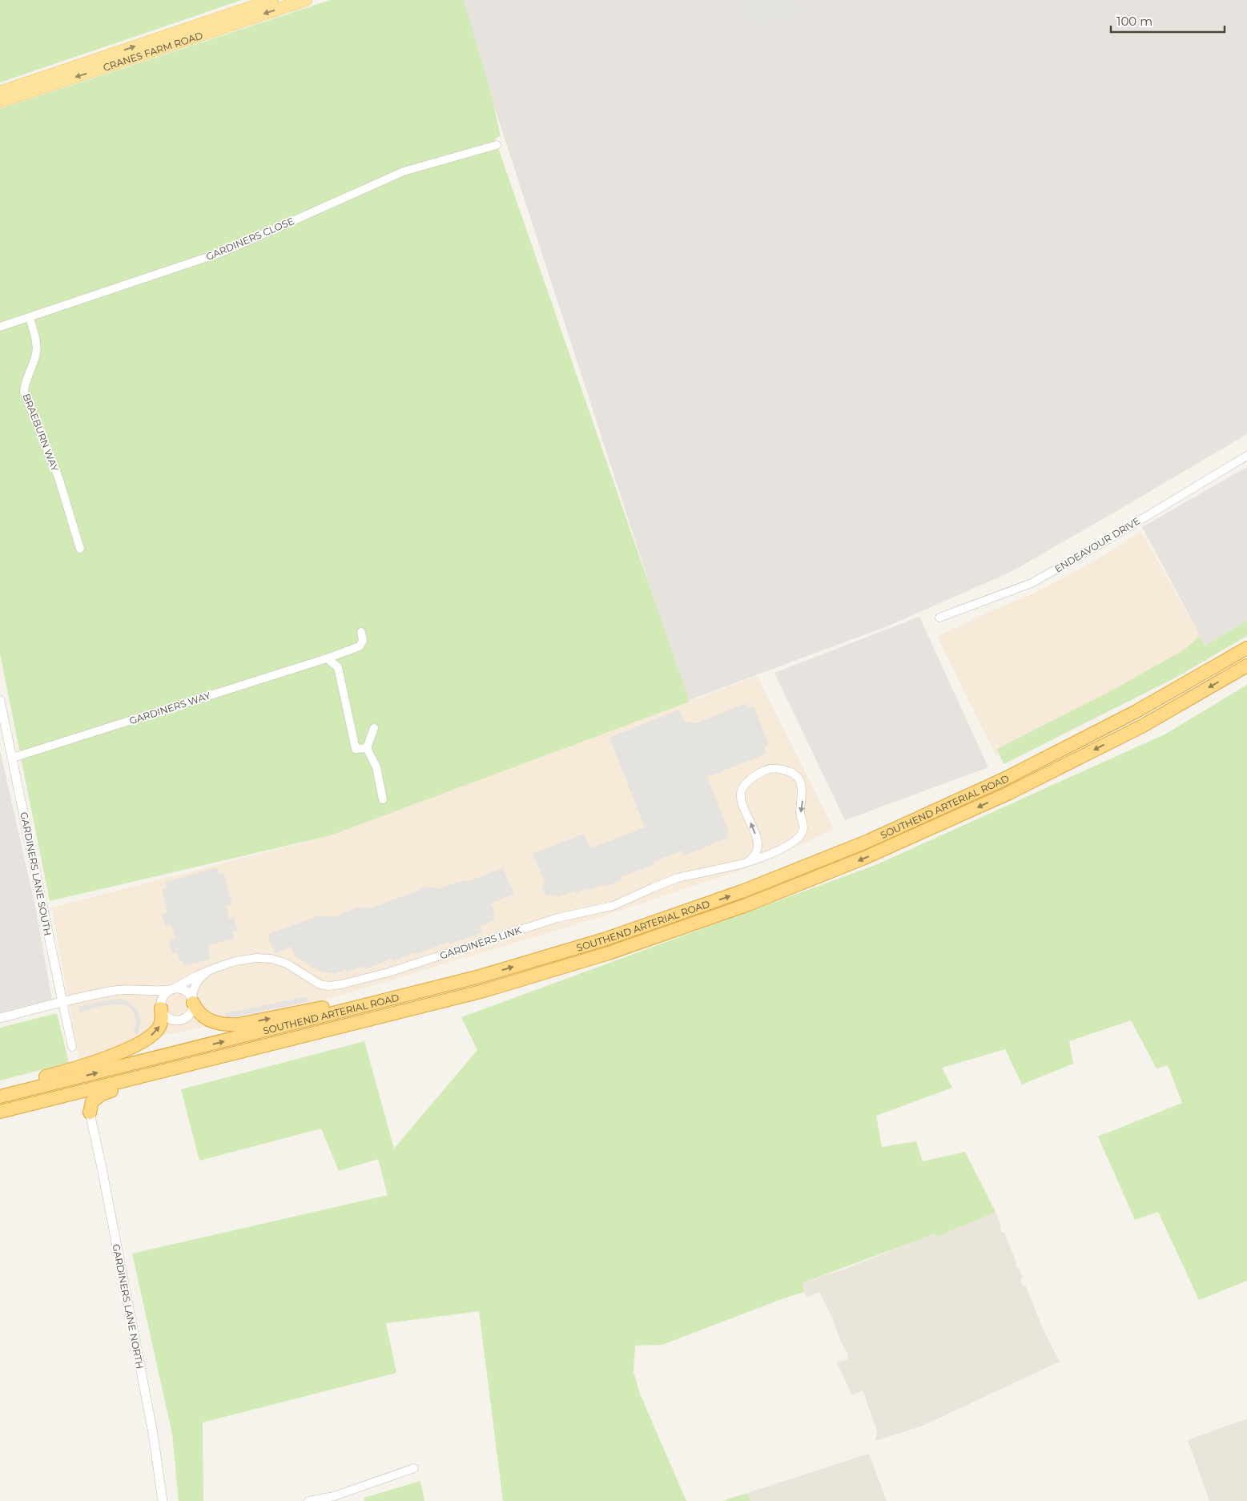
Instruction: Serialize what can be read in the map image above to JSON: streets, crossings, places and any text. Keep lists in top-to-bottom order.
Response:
{
  "streets": {
    "highway": ["SOUTHEND ARTERIAL ROAD"],
    "main road": ["CRANES FARM ROAD"],
    "street": [
      "GARDINERS CLOSE",
      "BRAEBURN WAY",
      "ENDEAVOUR DRIVE",
      "GARDINERS WAY",
      "GARDINERS LANE SOUTH",
      "GARDINERS LINK",
      "GARDINERS LANE NORTH"
    ]
  },
  "crossings": [
    ["GARDINERS CLOSE", "BRAEBURN WAY"],
    ["GARDINERS WAY", "GARDINERS LANE SOUTH"]
  ],
  "scale_bar": "100 m"
}
